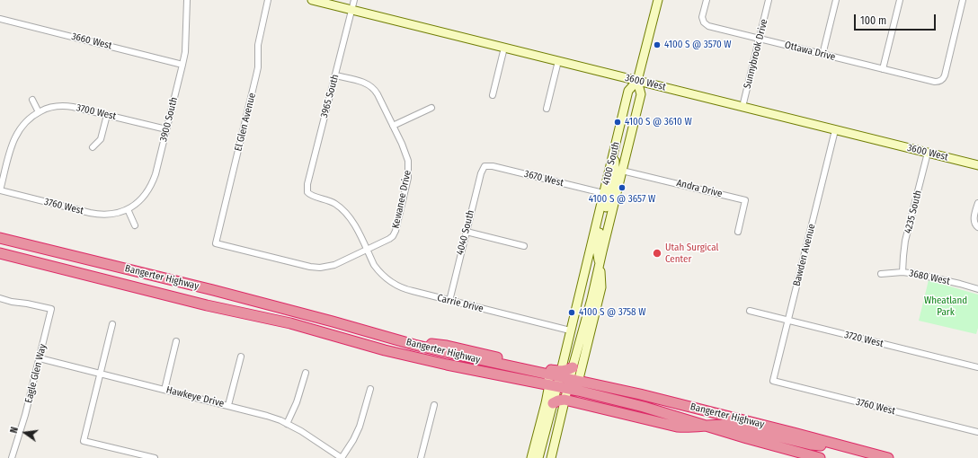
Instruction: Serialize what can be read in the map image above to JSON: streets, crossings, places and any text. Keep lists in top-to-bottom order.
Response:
{
  "streets": {
    "highway": ["Bangerter Highway"],
    "main road": ["3600 West", "4100 South"],
    "street": [
      "3660 West",
      "Ottawa Drive",
      "Sunnybrook Drive",
      "3965 South",
      "3700 West",
      "3900 South",
      "El Glen Avenue",
      "3670 West",
      "Andra Drive",
      "Kewanee Drive",
      "3760 West",
      "4235 South",
      "4040 South",
      "Bawden Avenue",
      "3680 West",
      "Carrie Drive",
      "3720 West",
      "Eagle Glen Way",
      "Hawkeye Drive"
    ]
  },
  "crossings": [
    ["3660 West", "3900 South"],
    ["Ottawa Drive", "Sunnybrook Drive"],
    ["Sunnybrook Drive", "3600 West"],
    ["3600 West", "3965 South"],
    ["3600 West", "4100 South"],
    ["3600 West", "4235 South"],
    ["3600 West", "Bawden Avenue"],
    ["3965 South", "Kewanee Drive"],
    ["3965 South", "Carrie Drive"],
    ["3700 West", "3900 South"],
    ["3700 West", "3760 West"],
    ["3900 South", "3760 West"],
    ["El Glen Avenue", "Kewanee Drive"],
    ["4100 South", "3670 West"],
    ["4100 South", "Andra Drive"],
    ["4100 South", "Bangerter Highway"],
    ["4100 South", "Carrie Drive"],
    ["3670 West", "4040 South"],
    ["Kewanee Drive", "Carrie Drive"],
    ["3760 West", "Bawden Avenue"],
    ["4235 South", "3680 West"],
    ["4040 South", "Carrie Drive"],
    ["Bawden Avenue", "3720 West"],
    ["Eagle Glen Way", "Hawkeye Drive"]
  ],
  "parks": ["Wheatland Park"],
  "places": [
    "4100 S @ 3570 W",
    "4100 S @ 3610 W",
    "4100 S @ 3657 W",
    "Utah Surgical Center",
    "4100 S @ 3758 W"
  ],
  "scale_bar": "100 m",
  "north": "left"
}
